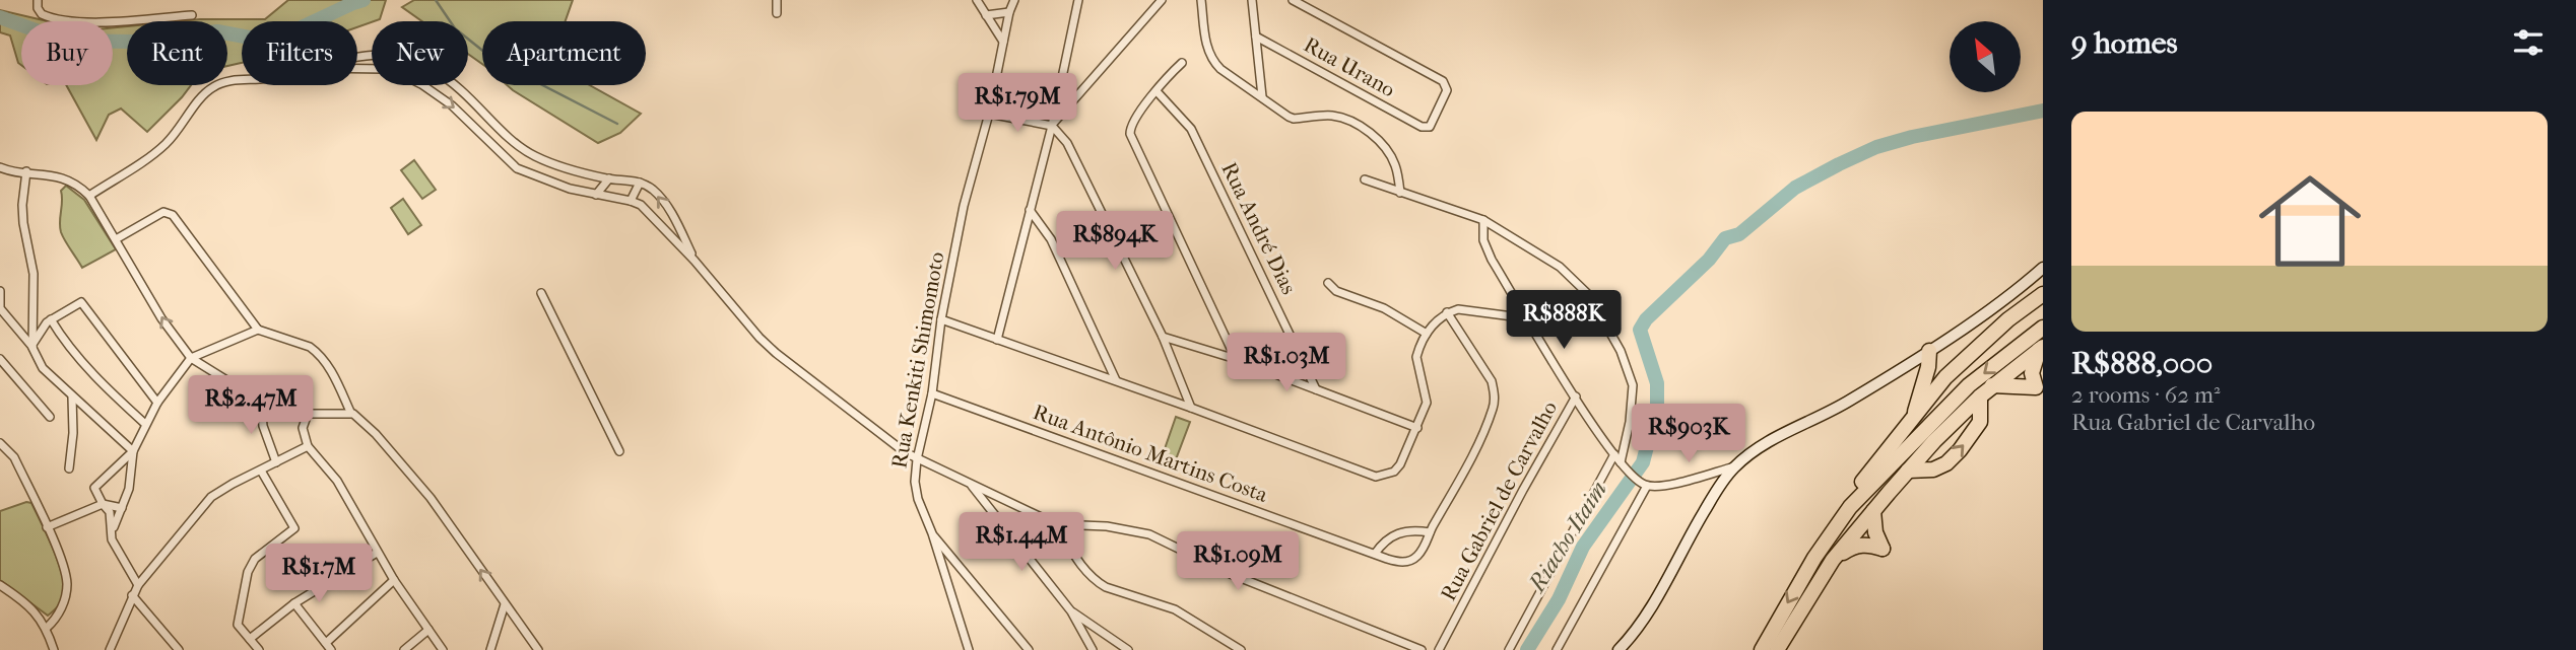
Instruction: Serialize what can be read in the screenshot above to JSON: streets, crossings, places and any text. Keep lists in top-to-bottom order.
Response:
{
  "streets": {
    "street": [
      "Rua Urano",
      "Rua André Dias",
      "Rua Kenkiti Shimomoto",
      "Rua Antônio Martins Costa",
      "Rua Gabriel de Carvalho"
    ]
  },
  "crossings": [
    ["Rua Kenkiti Shimomoto", "Rua Antônio Martins Costa"]
  ],
  "water": ["Riacho Itaim"],
  "north": "top left",
  "page": {
    "heading": "9 homes",
    "chip": [
      "Buy",
      "Rent",
      "Filters",
      "New",
      "Apartment"
    ],
    "price": [
      "R$1.79M",
      "R$894K",
      "R$888K",
      "R$1.03M",
      "R$2.47M",
      "R$903K",
      "R$1.44M",
      "R$1.09M",
      "R$1.7M"
    ],
    "list": [
      {
        "name": "R$888,000",
        "note": "2 rooms · 62 m² · Rua Gabriel de Carvalho"
      }
    ]
  }
}
